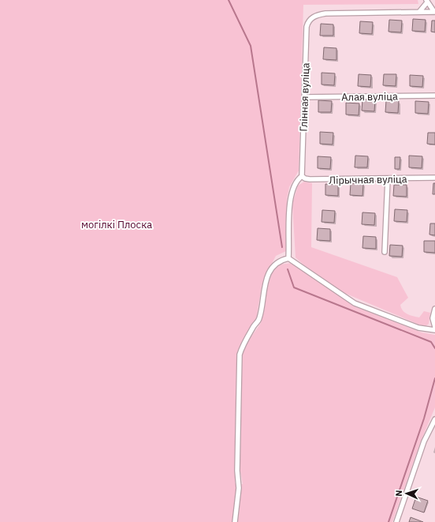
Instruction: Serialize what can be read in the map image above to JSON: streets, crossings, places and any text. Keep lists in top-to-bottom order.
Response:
{
  "streets": {
    "street": ["Алая вуліца", "Глінная вуліца", "Лірычная вуліца"]
  },
  "crossings": [
    ["Алая вуліца", "Глінная вуліца"],
    ["Глінная вуліца", "Лірычная вуліца"]
  ],
  "parks": ["могілкі Плоска"],
  "north": "left"
}
